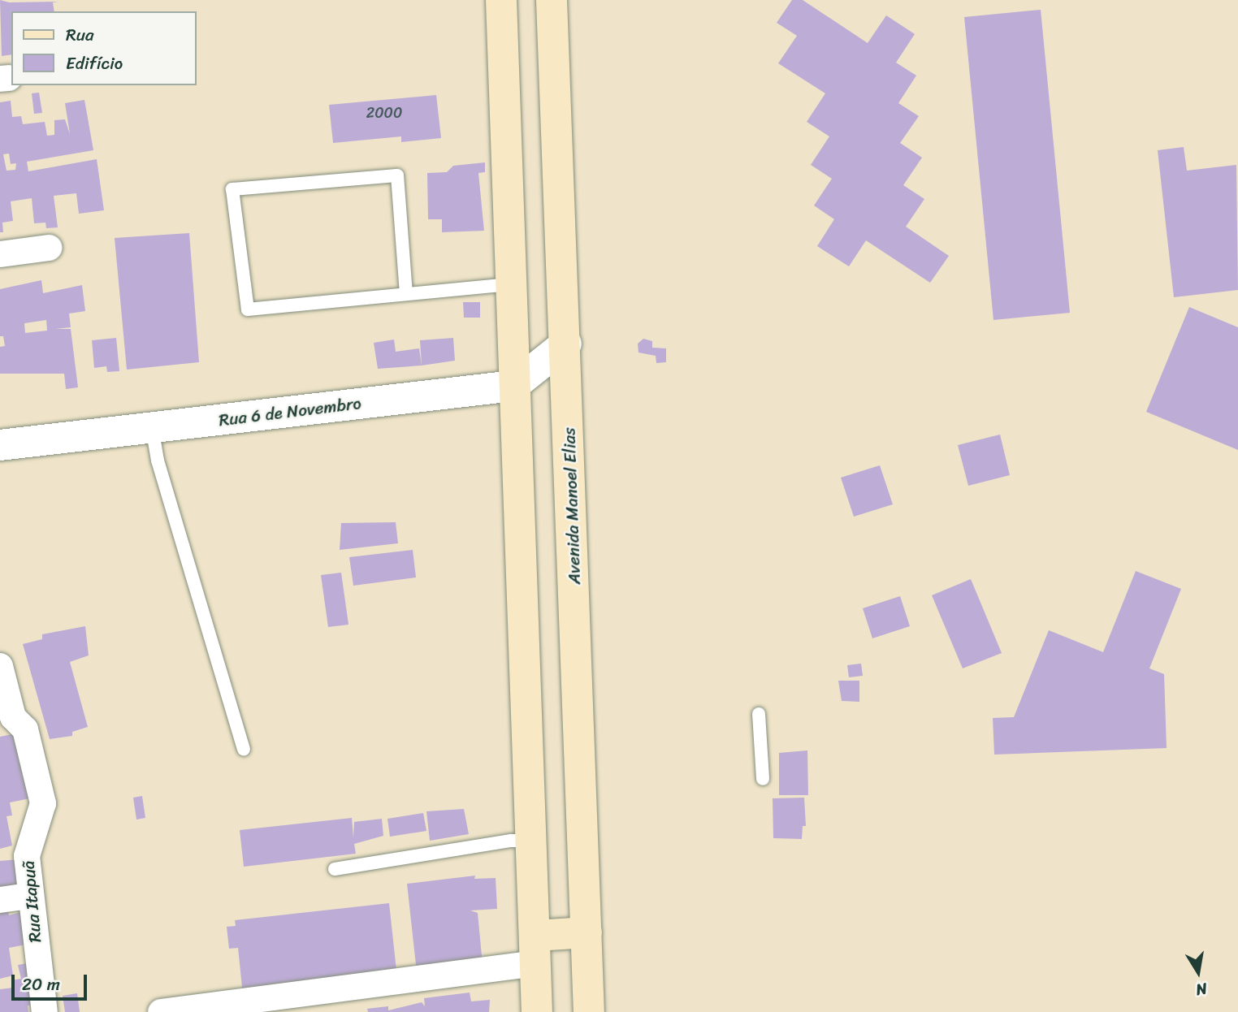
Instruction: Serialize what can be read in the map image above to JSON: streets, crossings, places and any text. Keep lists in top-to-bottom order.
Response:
{
  "streets": {
    "main road": ["Avenida Manoel Elias"],
    "street": ["Rua 6 de Novembro", "Rua Itapuã"]
  },
  "house_numbers": ["2000"],
  "legend": ["Rua", "Edifício"],
  "scale_bar": "20 m",
  "north": "bottom"
}
